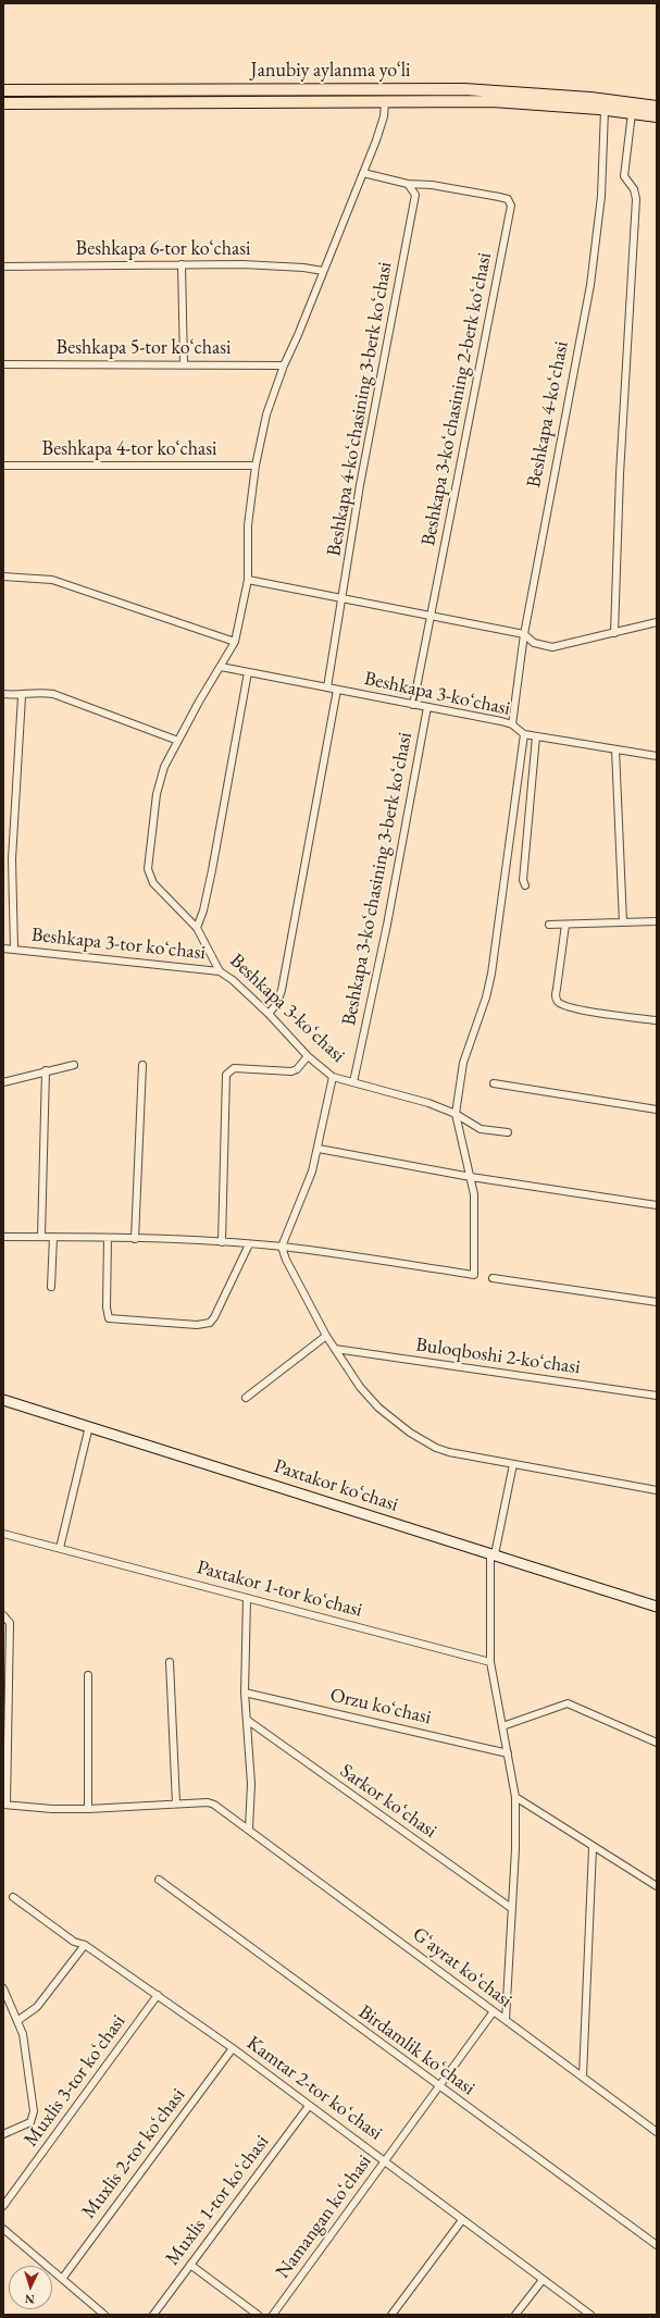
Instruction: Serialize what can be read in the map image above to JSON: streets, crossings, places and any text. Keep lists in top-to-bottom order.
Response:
{
  "streets": {
    "highway": ["Janubiy aylanma yoʻli"],
    "main road": ["Paxtakor koʻchasi"],
    "street": [
      "Beshkapa 6-tor koʻchasi",
      "Beshkapa 5-tor koʻchasi",
      "Beshkapa 3-koʻchasining 2-berk koʻchasi",
      "Beshkapa 4-koʻchasining 3-berk koʻchasi",
      "Beshkapa 4-koʻchasi",
      "Beshkapa 4-tor koʻchasi",
      "Beshkapa 3-koʻchasi",
      "Beshkapa 3-koʻchasining 3-berk koʻchasi",
      "Beshkapa 3-tor koʻchasi",
      "Buloqboshi 2-koʻchasi",
      "Paxtakor 1-tor koʻchasi",
      "Orzu koʻchasi",
      "Sarkor koʻchasi",
      "Gʻayrat koʻchasi",
      "Birdamlik koʻchasi",
      "Muxlis 3-tor koʻchasi",
      "Kamtar 2-tor koʻchasi",
      "Muxlis 2-tor koʻchasi",
      "Muxlis 1-tor koʻchasi",
      "Namangan koʻchasi"
    ]
  },
  "crossings": [
    ["Janubiy aylanma yoʻli", "Beshkapa 4-koʻchasi"],
    ["Beshkapa 3-koʻchasining 2-berk koʻchasi", "Beshkapa 4-koʻchasining 3-berk koʻchasi"],
    ["Beshkapa 3-koʻchasining 2-berk koʻchasi", "Beshkapa 3-koʻchasi"],
    ["Beshkapa 4-koʻchasining 3-berk koʻchasi", "Beshkapa 3-koʻchasi"],
    ["Beshkapa 4-koʻchasi", "Beshkapa 3-koʻchasi"],
    ["Beshkapa 3-koʻchasi", "Beshkapa 3-koʻchasining 3-berk koʻchasi"],
    ["Beshkapa 3-koʻchasi", "Beshkapa 3-tor koʻchasi"],
    ["Gʻayrat koʻchasi", "Namangan koʻchasi"],
    ["Birdamlik koʻchasi", "Namangan koʻchasi"],
    ["Muxlis 3-tor koʻchasi", "Kamtar 2-tor koʻchasi"],
    ["Kamtar 2-tor koʻchasi", "Muxlis 2-tor koʻchasi"],
    ["Kamtar 2-tor koʻchasi", "Muxlis 1-tor koʻchasi"],
    ["Kamtar 2-tor koʻchasi", "Namangan koʻchasi"]
  ],
  "north": "bottom"
}
